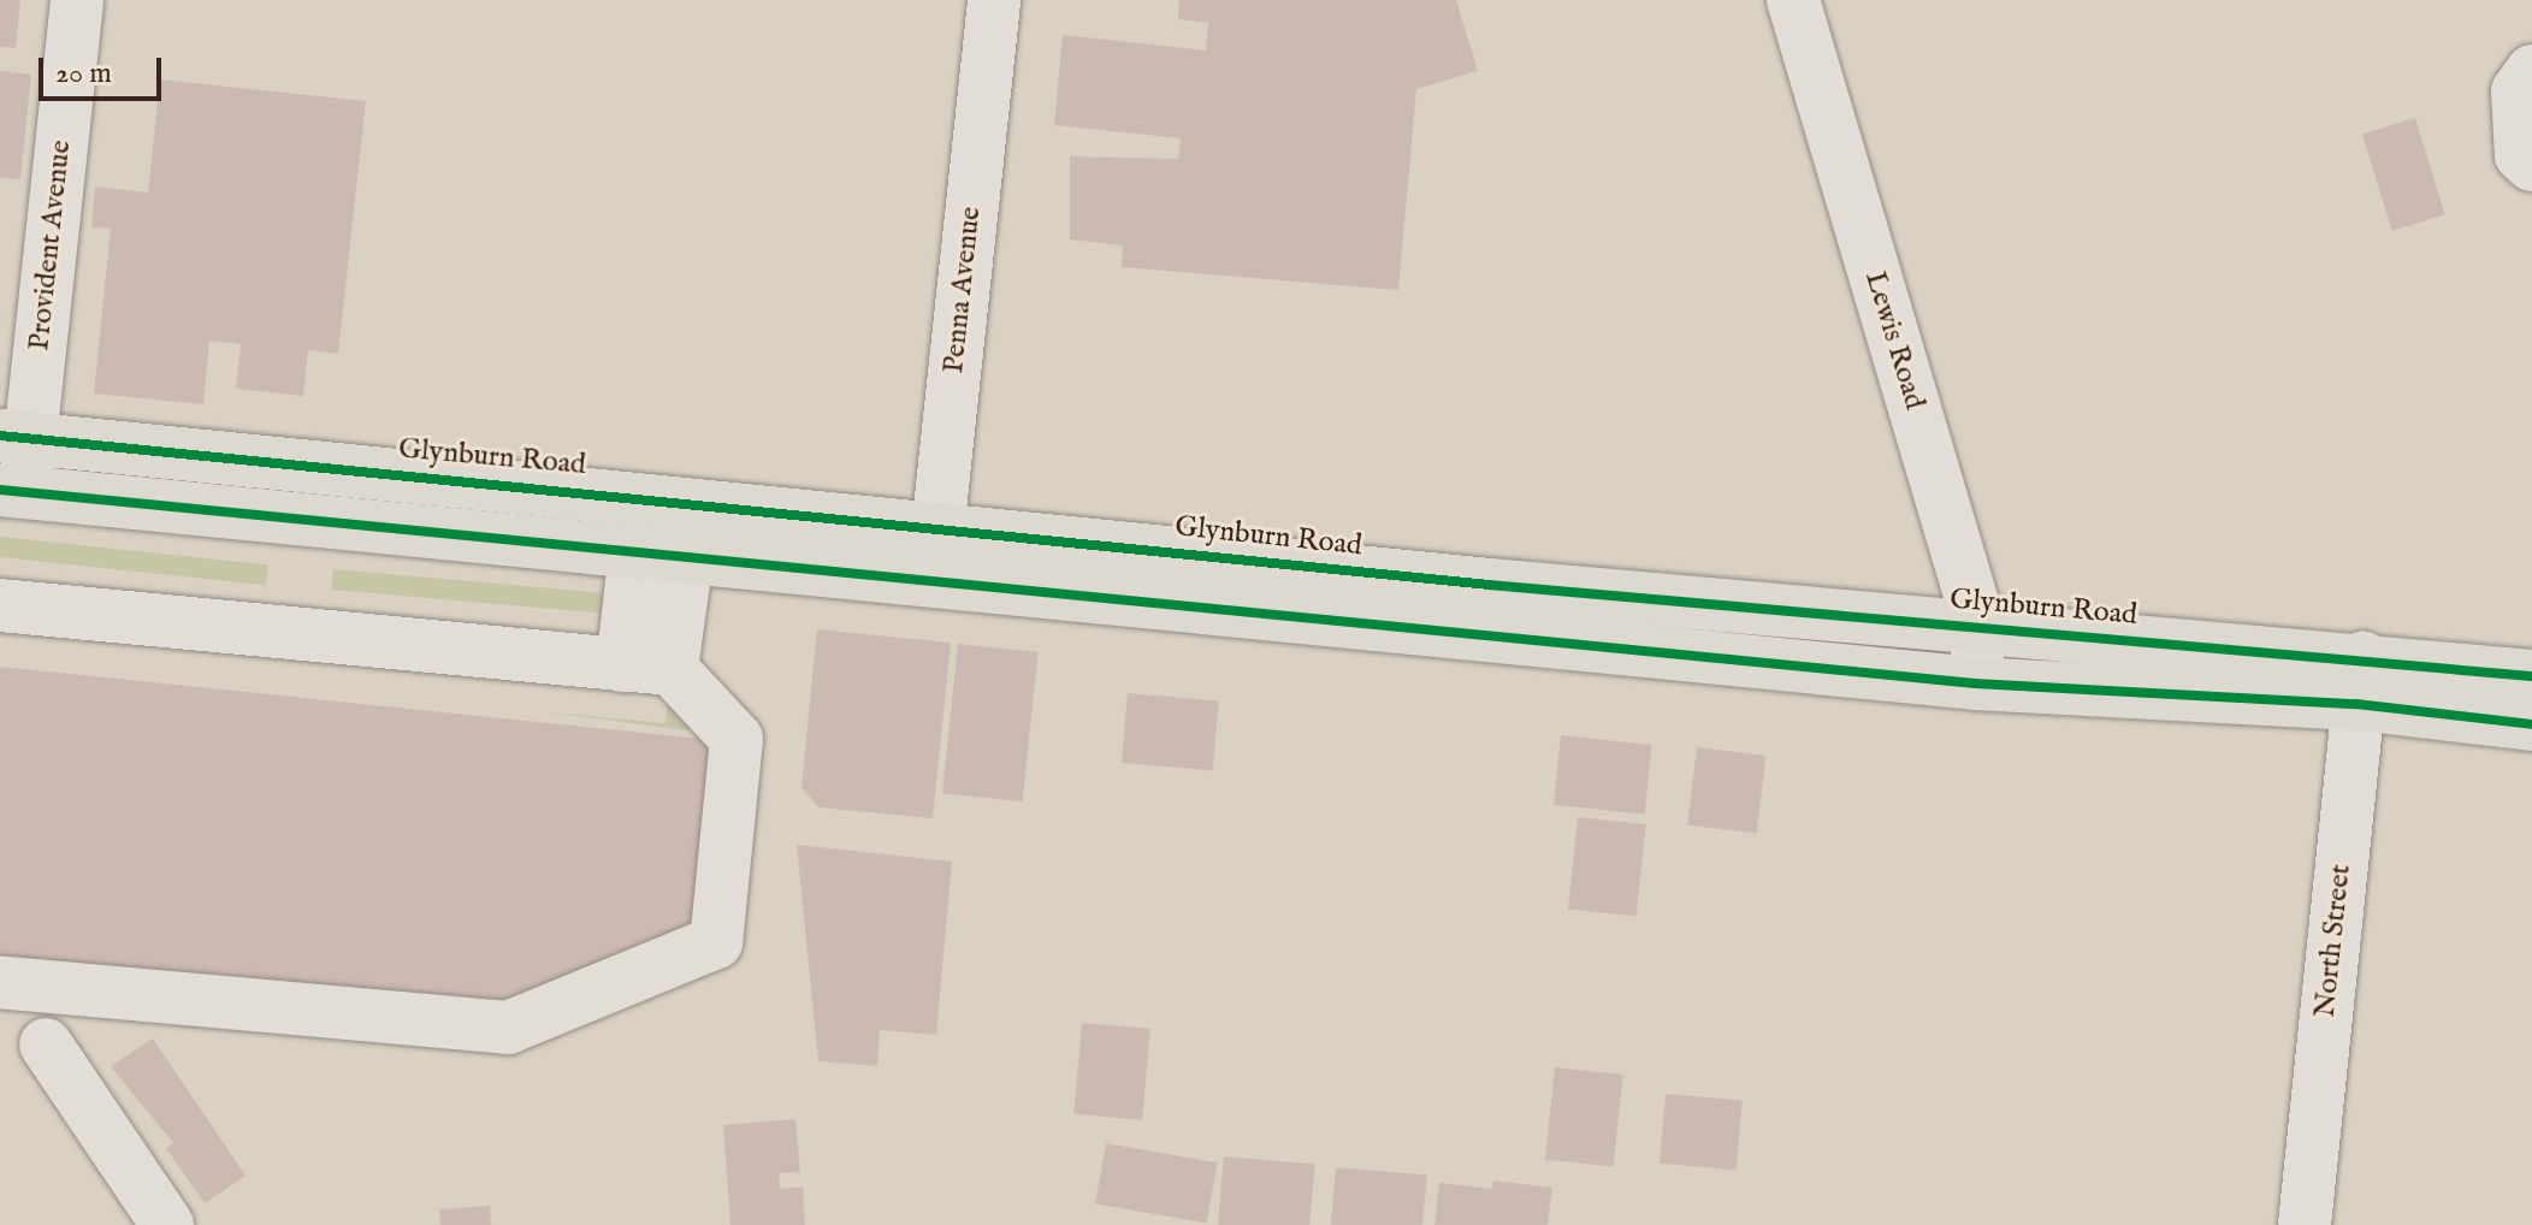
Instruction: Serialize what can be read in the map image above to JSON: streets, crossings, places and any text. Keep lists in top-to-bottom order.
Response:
{
  "streets": {
    "main road": ["Glynburn Road"],
    "street": [
      "Provident Avenue",
      "Penna Avenue",
      "Lewis Road",
      "North Street"
    ]
  },
  "crossings": [
    ["Provident Avenue", "Glynburn Road"],
    ["Penna Avenue", "Glynburn Road"],
    ["Lewis Road", "Glynburn Road"],
    ["Glynburn Road", "North Street"]
  ],
  "scale_bar": "20 m"
}
